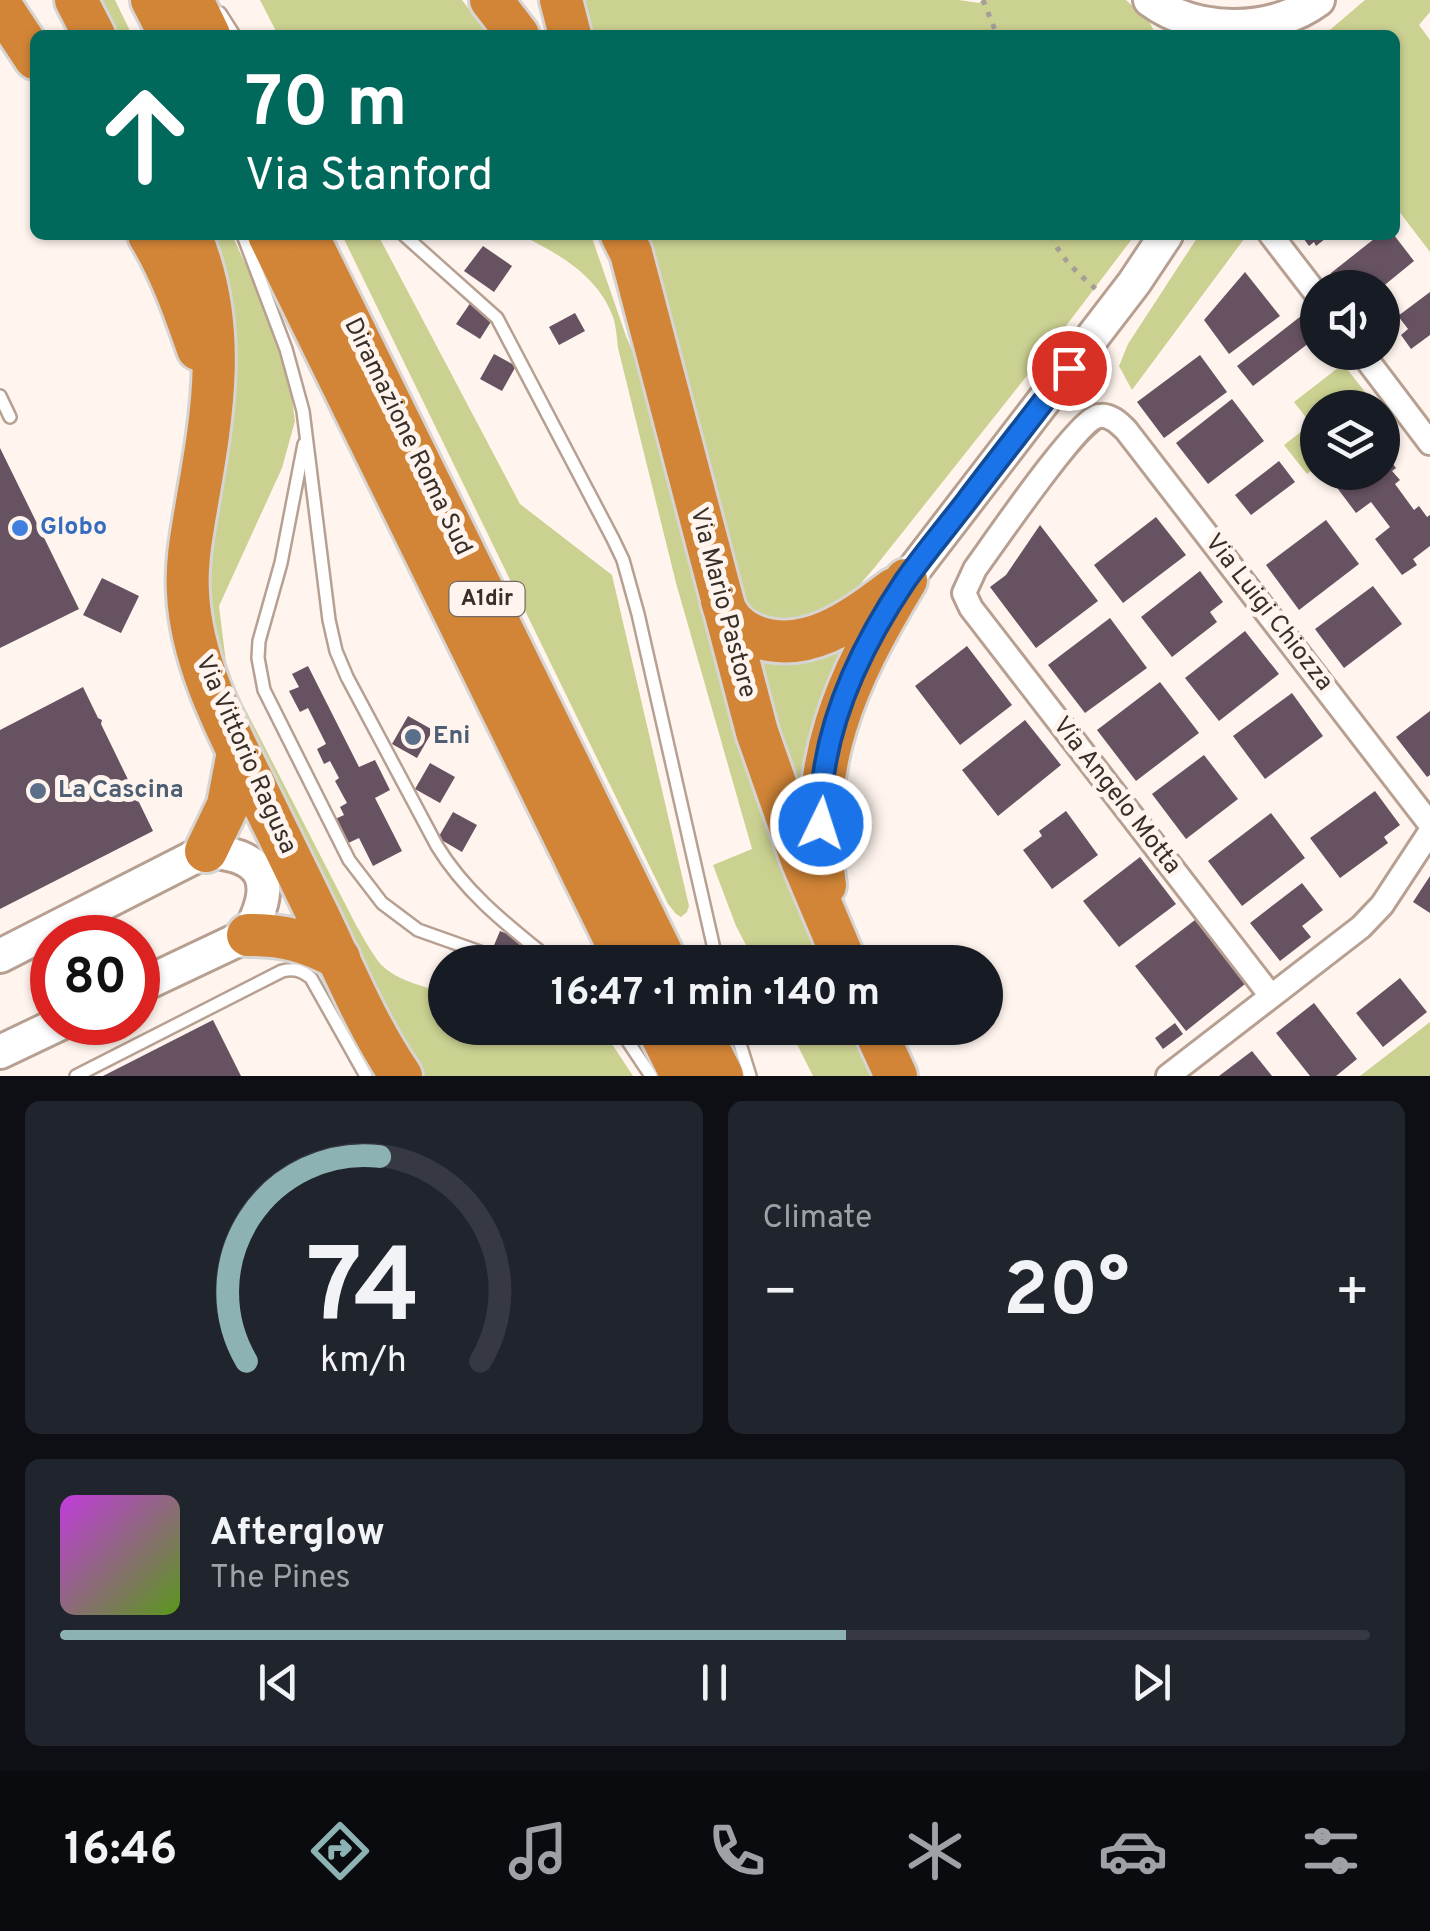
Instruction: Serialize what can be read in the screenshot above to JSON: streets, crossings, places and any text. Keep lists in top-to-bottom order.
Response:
{
  "streets": {
    "highway": [
      "Diramazione Roma Sud",
      "A1dir",
      "Via Mario Pastore",
      "Via Vittorio Ragusa"
    ],
    "street": ["Via Luigi Chiozza", "Via Angelo Motta"]
  },
  "crossings": [
    ["Via Luigi Chiozza", "Via Angelo Motta"]
  ],
  "places": ["Globo", "Eni", "La Cascina"],
  "page": {
    "turn": ["70 m", "Via Stanford"],
    "limit": "80",
    "trip": "16:47 · 1 min · 140 m",
    "tile": "Climate",
    "heat": ["−", "20°", "+"],
    "song": ["Afterglow", "The Pines"],
    "tabs": "16:46",
    "gauge": ["74", "km/h"]
  }
}
